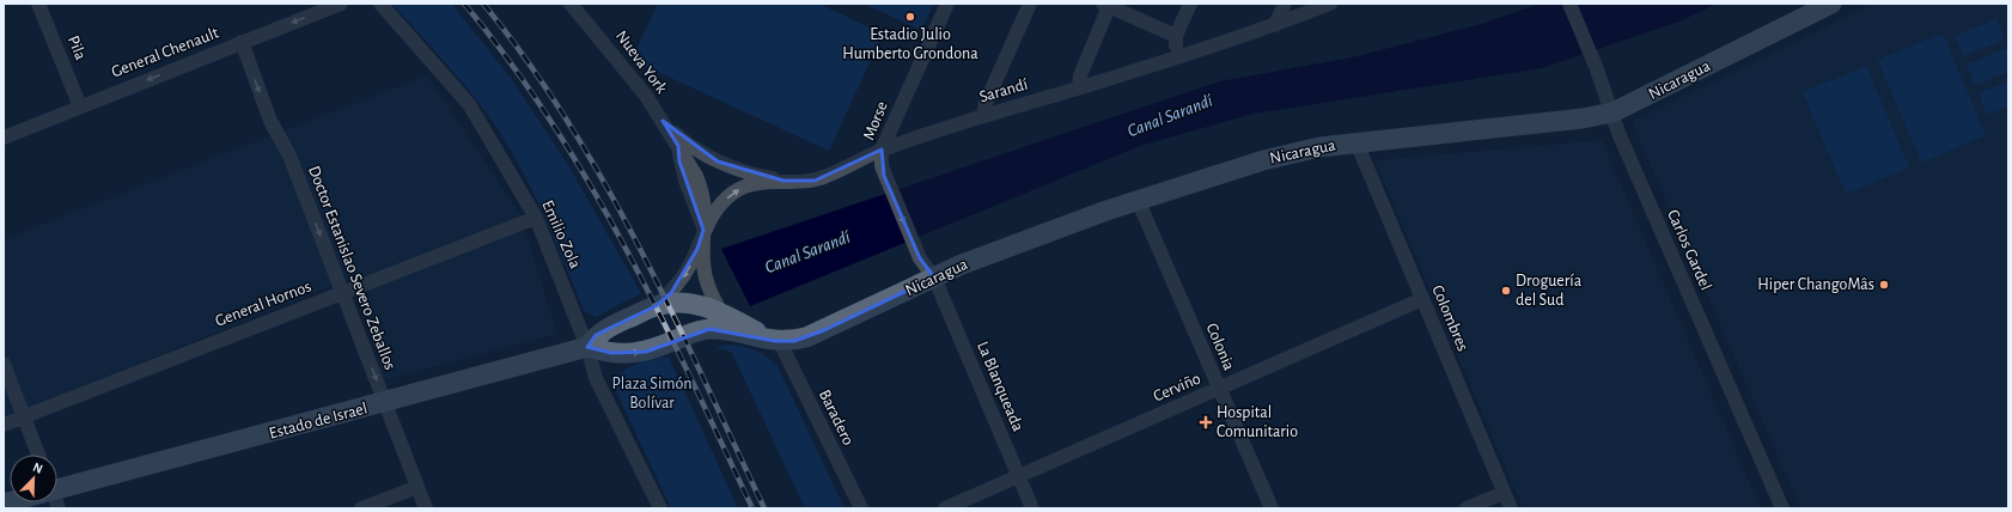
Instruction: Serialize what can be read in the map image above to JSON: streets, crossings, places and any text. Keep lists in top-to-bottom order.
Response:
{
  "streets": {
    "main road": ["Nicaragua", "Estado de Israel"],
    "street": [
      "Pila",
      "General Chenault",
      "Nueva York",
      "Sarandí",
      "Morse",
      "Emilio Zola",
      "Carlos Gardel",
      "Doctor Estanislao Severo Zeballos",
      "General Hornos",
      "Colombres",
      "Colonia",
      "La Blanqueada",
      "Cerviño",
      "Baradero"
    ]
  },
  "crossings": [
    ["Pila", "General Chenault"],
    ["General Chenault", "Doctor Estanislao Severo Zeballos"],
    ["Nueva York", "Sarandí"],
    ["Nicaragua", "Morse"],
    ["Nicaragua", "Carlos Gardel"],
    ["Nicaragua", "Colombres"],
    ["Nicaragua", "Colonia"],
    ["Nicaragua", "La Blanqueada"],
    ["Nicaragua", "Baradero"],
    ["Sarandí", "Morse"],
    ["Morse", "La Blanqueada"],
    ["Emilio Zola", "General Hornos"],
    ["Emilio Zola", "Estado de Israel"],
    ["Doctor Estanislao Severo Zeballos", "General Hornos"],
    ["Doctor Estanislao Severo Zeballos", "Estado de Israel"],
    ["Colombres", "Cerviño"],
    ["Colonia", "Cerviño"],
    ["La Blanqueada", "Cerviño"]
  ],
  "one_way": ["General Chenault", "Morse", "Doctor Estanislao Severo Zeballos"],
  "water": ["Canal Sarandí"],
  "parks": ["Plaza Simón Bolívar"],
  "places": {
    "other": ["Estadio Julio Humberto Grondona", "Hiper ChangoMâs", "Droguería del Sud"],
    "health": ["Hospital Comunitario"]
  },
  "north": "top right"
}
